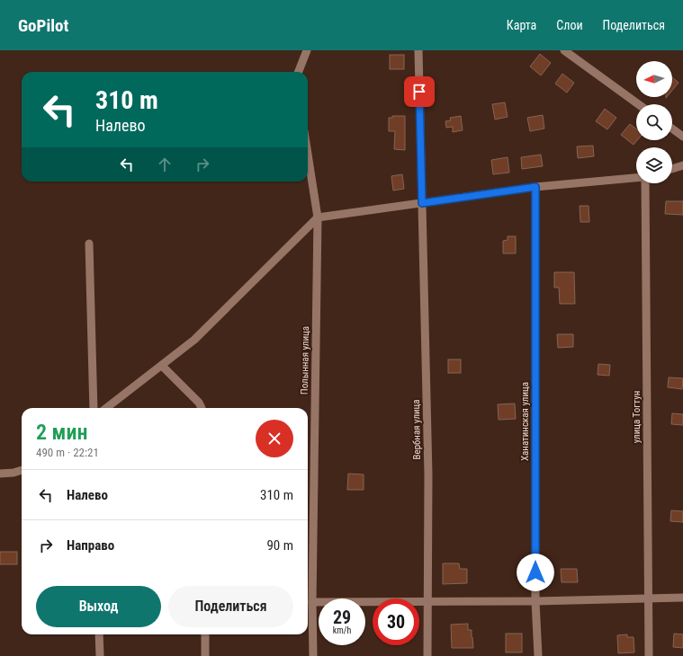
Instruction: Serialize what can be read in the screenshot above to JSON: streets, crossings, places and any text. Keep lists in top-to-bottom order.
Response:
{
  "streets": {
    "street": [
      "Полынная улица",
      "улица Тогтун",
      "Ханатинская улица",
      "Вербная улица"
    ]
  },
  "north": "left",
  "page": {
    "header": "GoPilot",
    "nav": ["Карта", "Слои", "Поделиться"],
    "turn": ["310 m", "Налево"],
    "heading": ["2 мин", "490 m · 22:21"],
    "list": [
      {
        "name": "Налево",
        "value": "310 m"
      },
      {
        "name": "Направо",
        "value": "90 m"
      }
    ],
    "buttons": ["Выход", "Поделиться"],
    "speed": "29 km/h",
    "limit": "30"
  }
}
